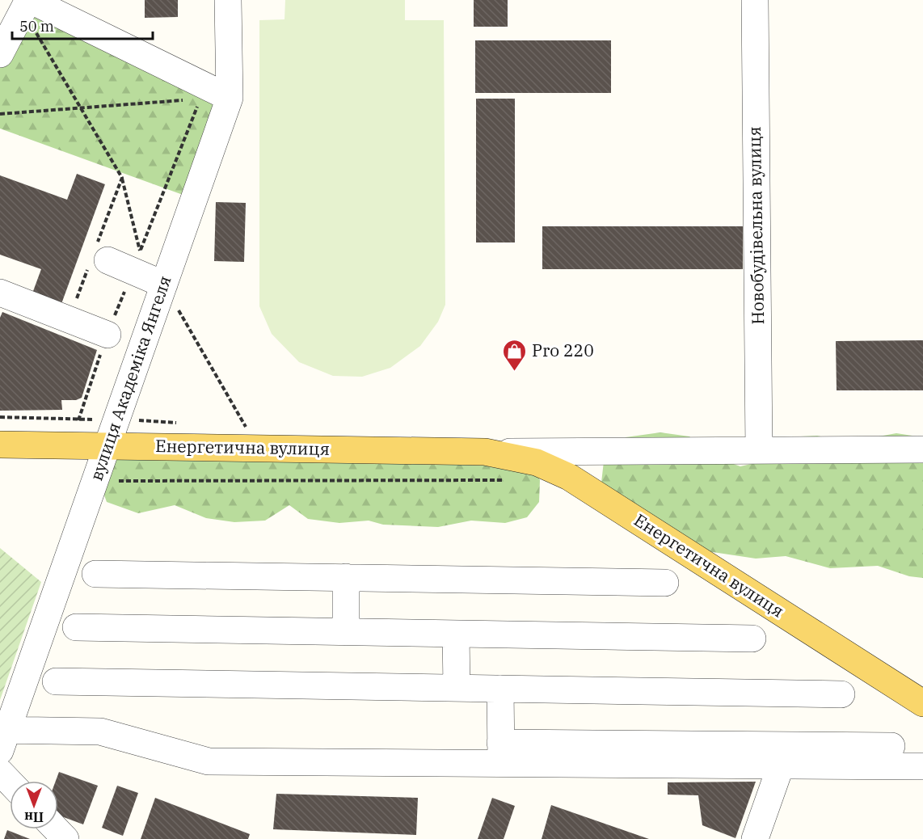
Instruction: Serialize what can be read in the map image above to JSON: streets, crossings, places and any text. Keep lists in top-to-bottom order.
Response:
{
  "streets": {
    "main road": ["Енергетична вулиця"],
    "street": ["Новобудівельна вулиця", "вулиця Академіка Янгеля"]
  },
  "crossings": [
    ["Новобудівельна вулиця", "Енергетична вулиця"],
    ["вулиця Академіка Янгеля", "Енергетична вулиця"]
  ],
  "places": {
    "shop": ["Pro 220"]
  },
  "scale_bar": "50 m",
  "north": "bottom"
}
